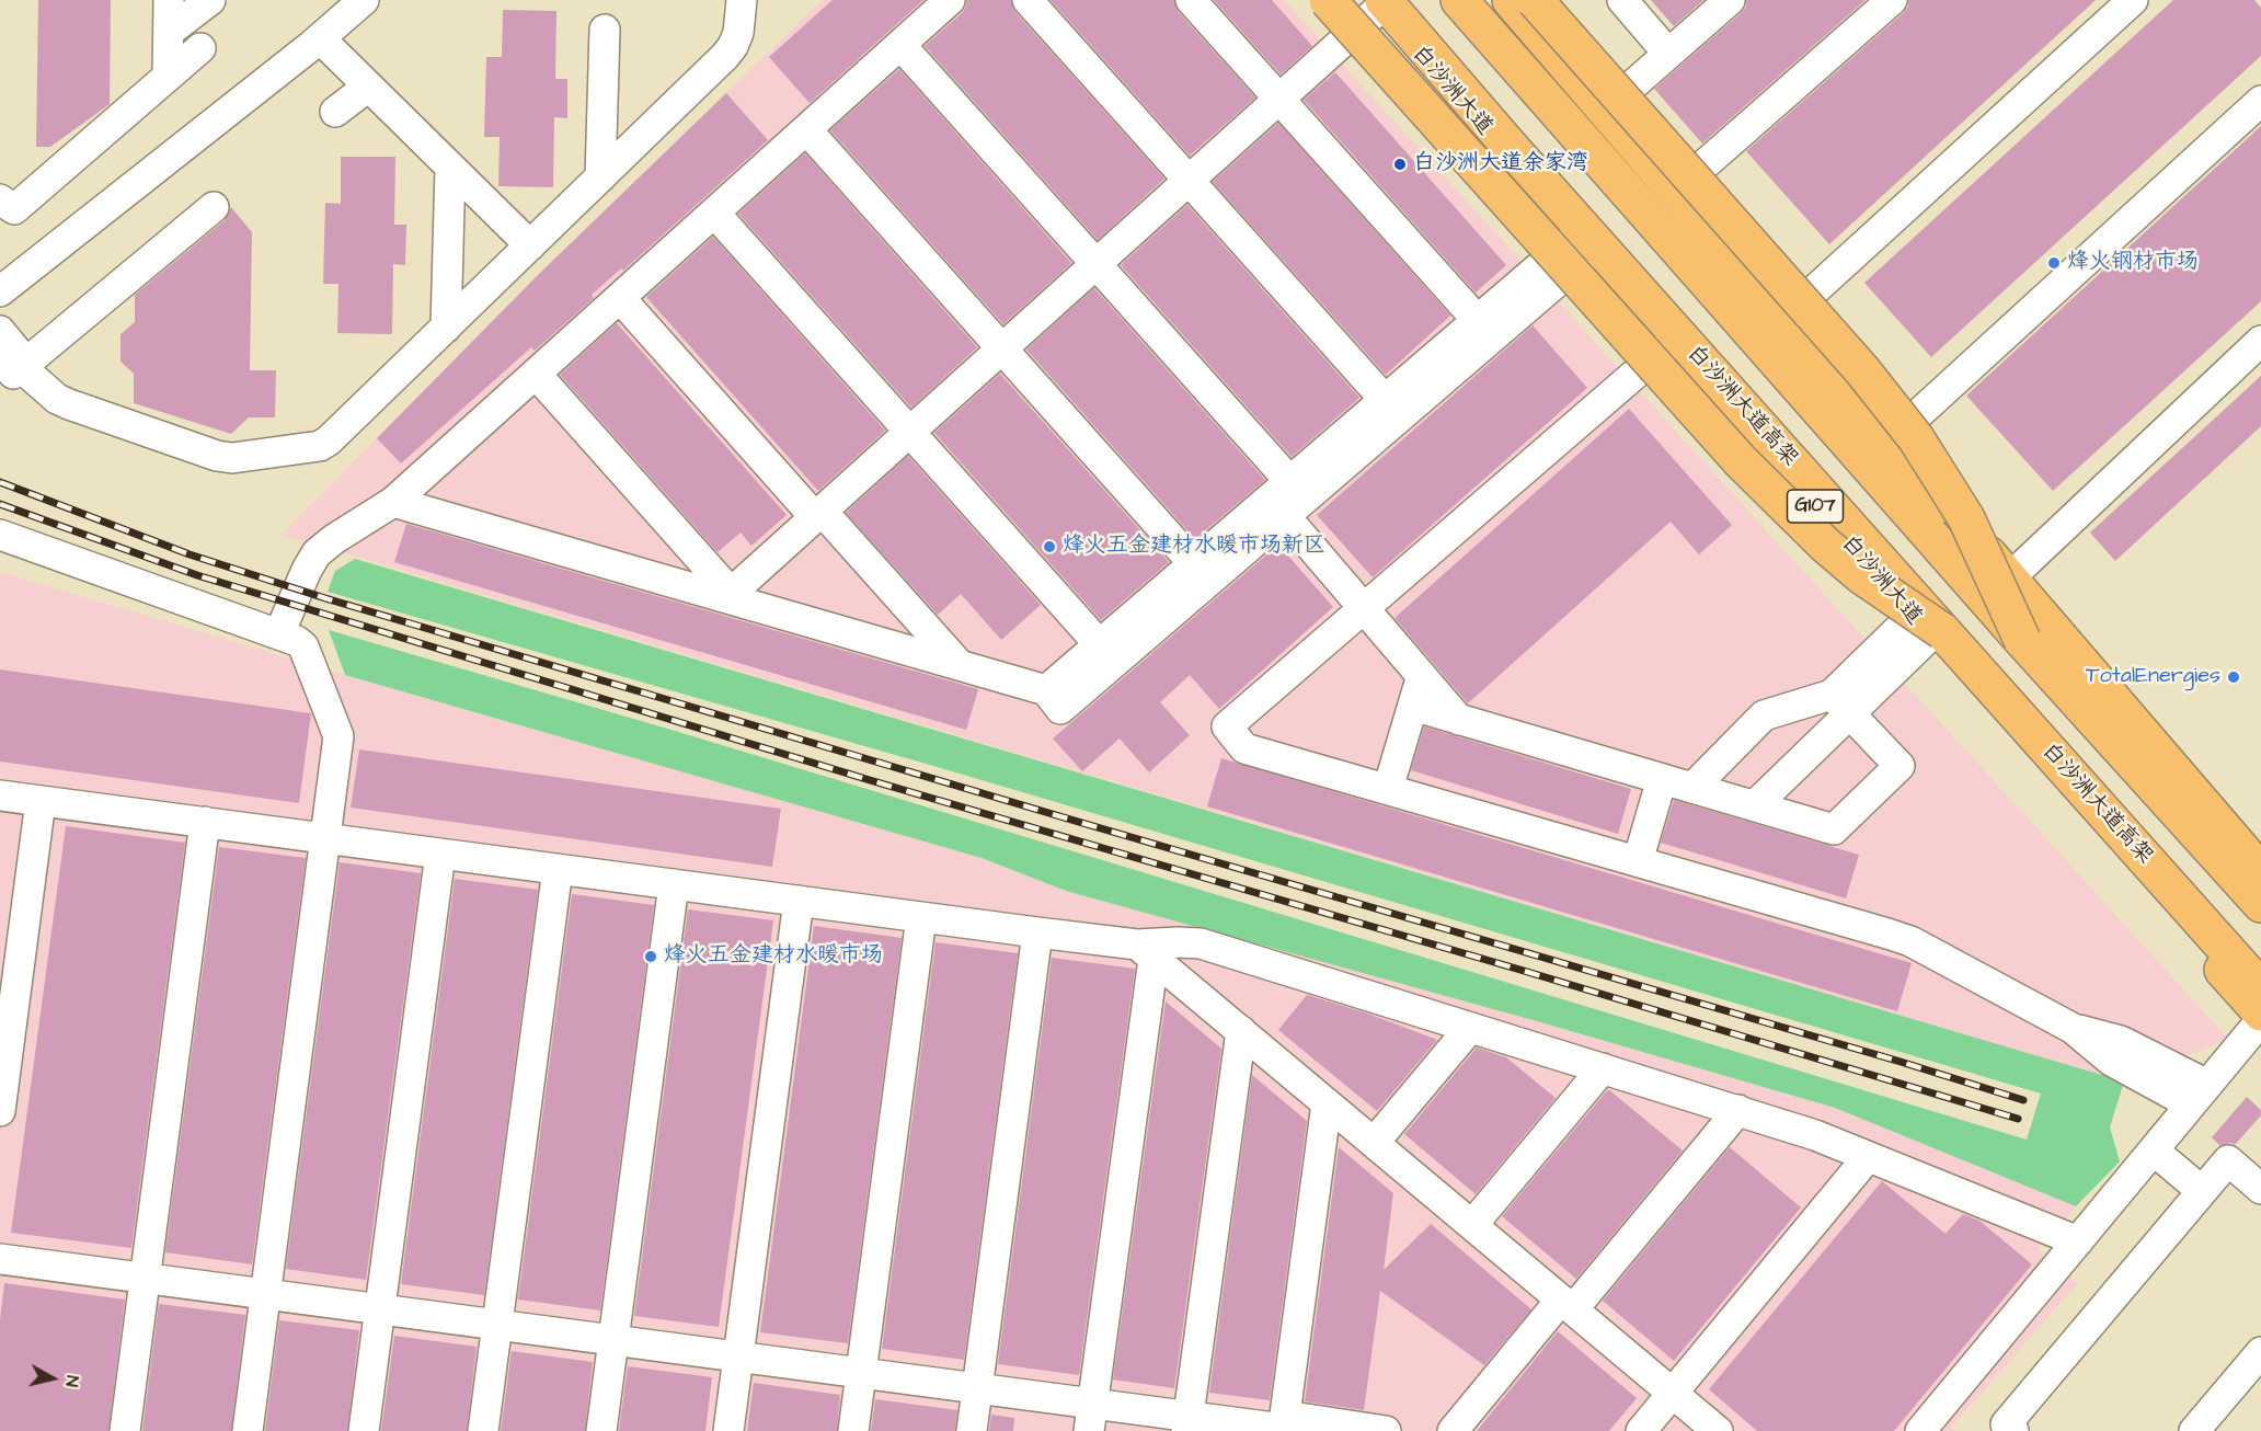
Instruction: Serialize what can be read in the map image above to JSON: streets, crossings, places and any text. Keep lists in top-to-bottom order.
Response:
{
  "streets": {
    "main road": ["白沙洲大道", "白沙洲大道高架", "G107"]
  },
  "crossings": [
    ["白沙洲大道", "白沙洲大道高架"]
  ],
  "places": [
    "白沙洲大道余家湾",
    "烽火钢材市场",
    "烽火五金建材水暖市场新区",
    "TotalEnergies",
    "烽火五金建材水暖市场"
  ],
  "north": "right"
}
